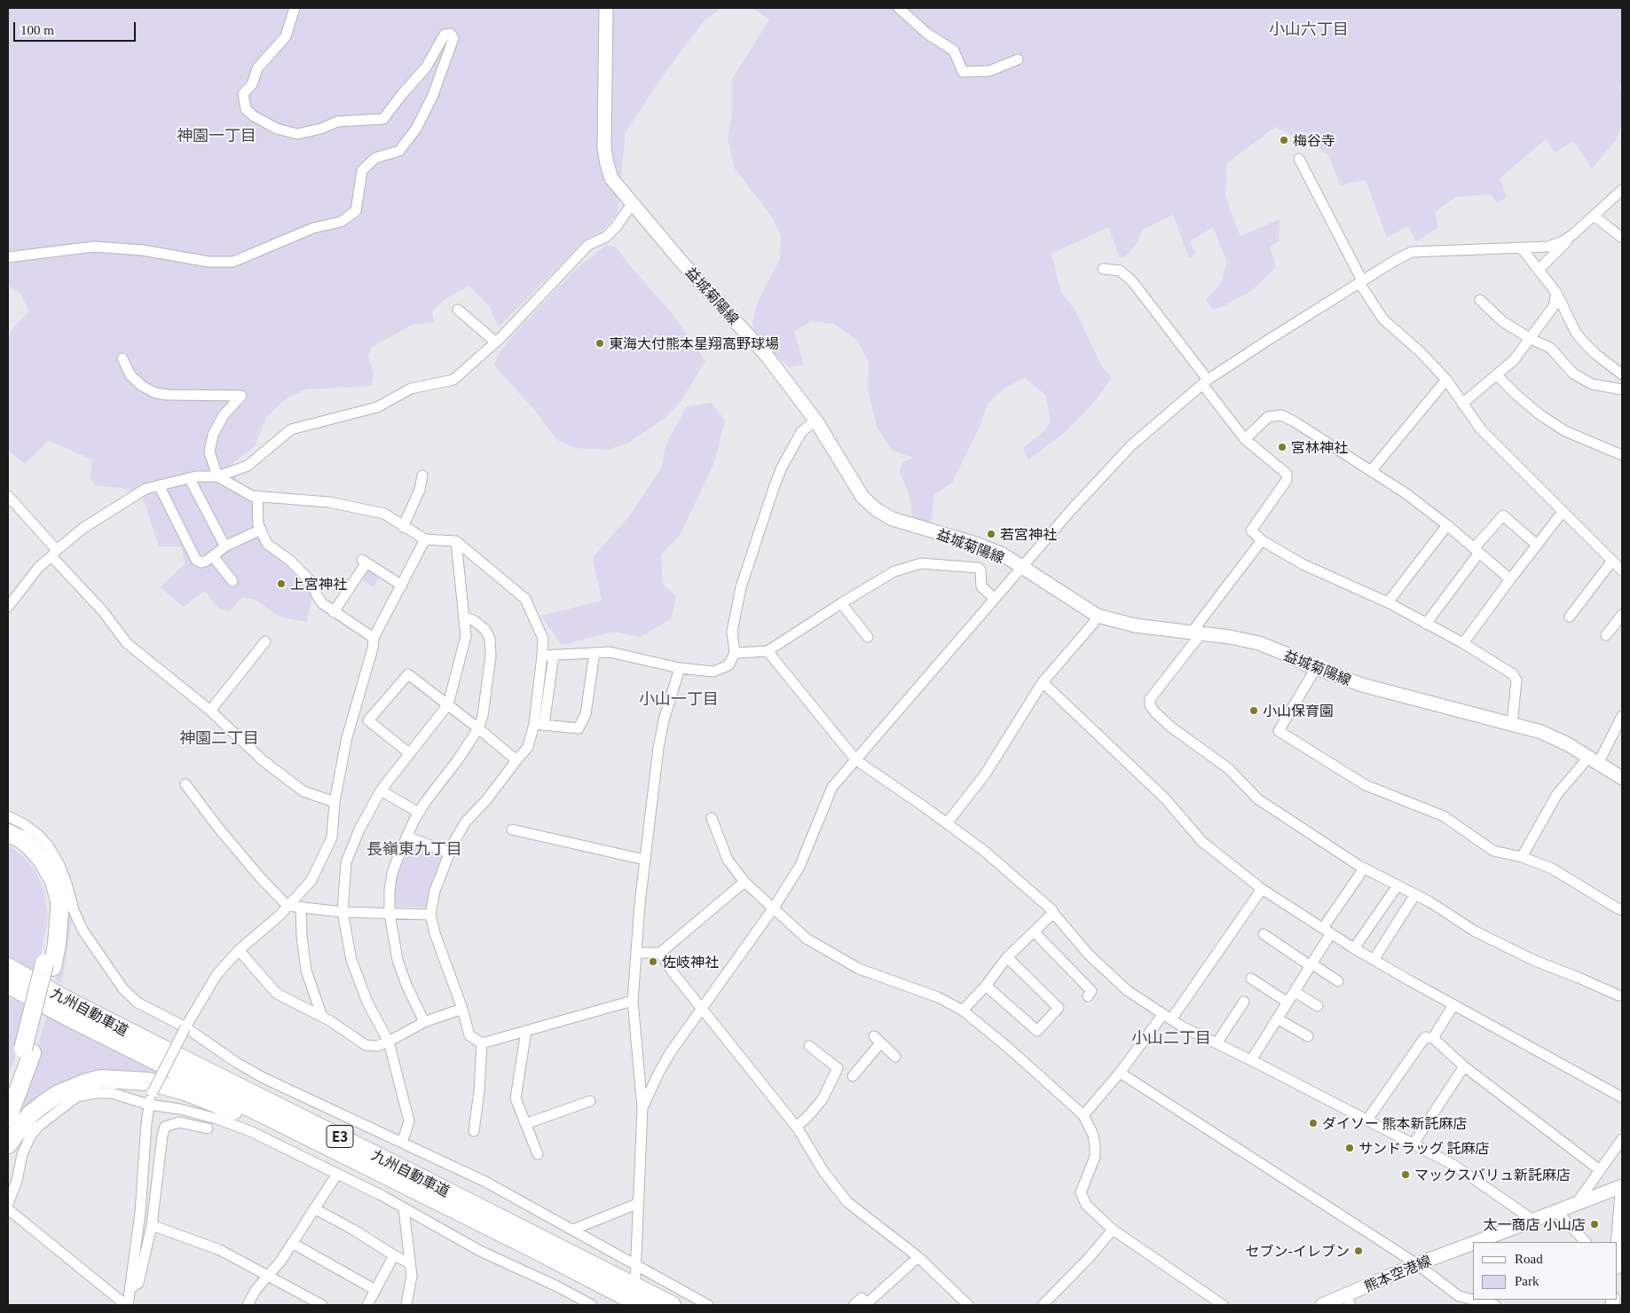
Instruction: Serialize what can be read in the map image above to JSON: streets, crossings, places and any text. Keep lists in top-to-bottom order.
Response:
{
  "streets": {
    "highway": ["九州自動車道", "E3"],
    "main road": ["益城菊陽線", "熊本空港線"]
  },
  "districts": [
    "小山六丁目",
    "神園一丁目",
    "小山一丁目",
    "神園二丁目",
    "長嶺東九丁目",
    "小山二丁目"
  ],
  "places": [
    "梅谷寺",
    "東海大付熊本星翔高野球場",
    "宮林神社",
    "若宮神社",
    "上宮神社",
    "小山保育園",
    "佐岐神社",
    "ダイソー 熊本新託麻店",
    "サンドラッグ 託麻店",
    "マックスバリュ新託麻店",
    "太一商店 小山店",
    "セブン-イレブン"
  ],
  "legend": ["Road", "Park"],
  "scale_bar": "100 m"
}
